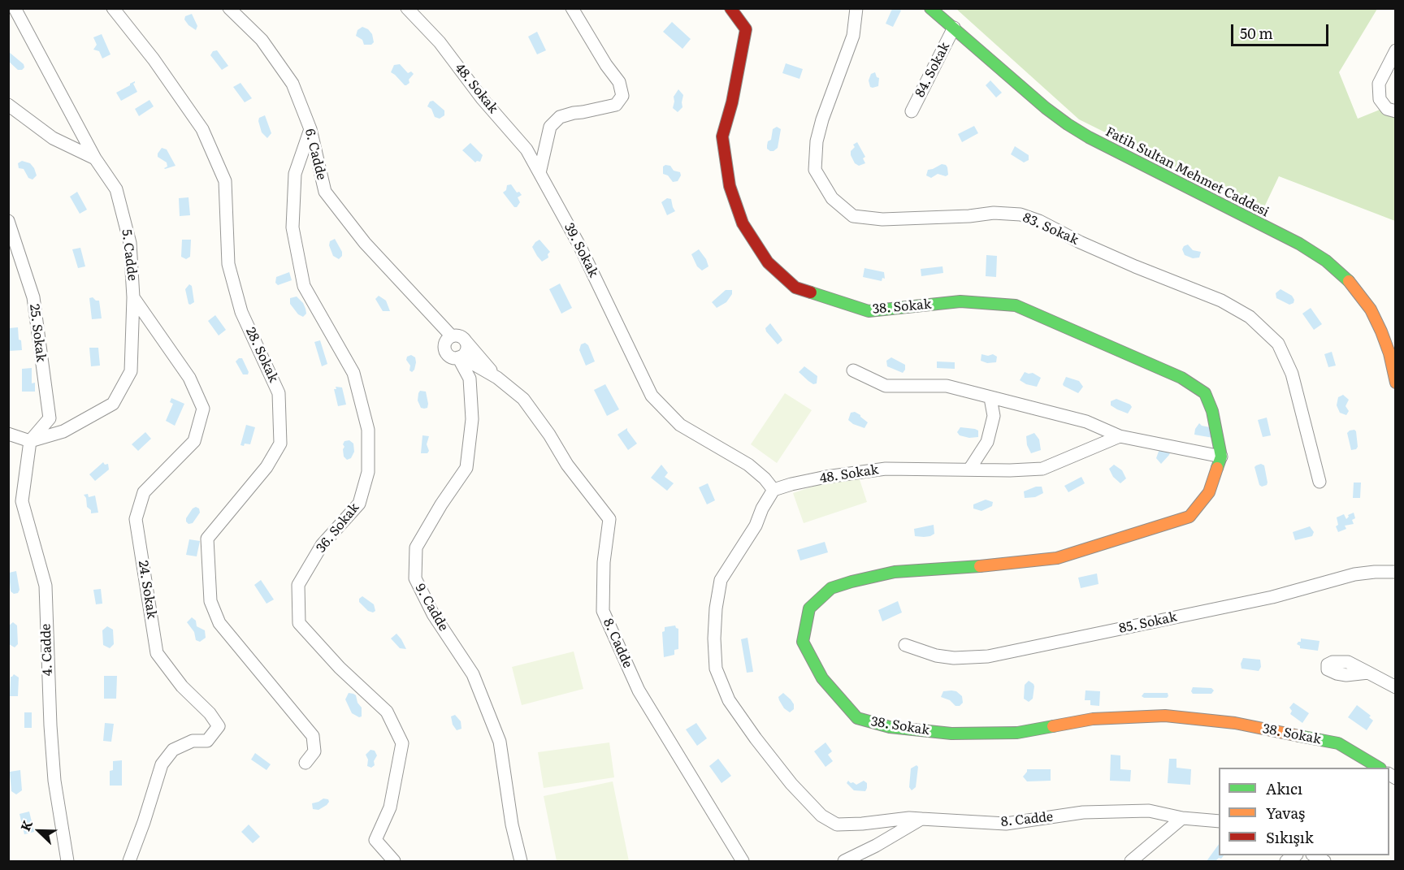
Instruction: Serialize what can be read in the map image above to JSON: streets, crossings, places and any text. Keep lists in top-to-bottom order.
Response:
{
  "streets": {
    "street": [
      "84. Sokak",
      "48. Sokak",
      "6. Cadde",
      "Fatih Sultan Mehmet Caddesi",
      "83. Sokak",
      "39. Sokak",
      "5. Cadde",
      "38. Sokak",
      "25. Sokak",
      "28. Sokak",
      "36. Sokak",
      "24. Sokak",
      "9. Cadde",
      "85. Sokak",
      "8. Cadde",
      "4. Cadde"
    ]
  },
  "crossings": [
    ["84. Sokak", "Fatih Sultan Mehmet Caddesi"],
    ["48. Sokak", "39. Sokak"],
    ["6. Cadde", "36. Sokak"],
    ["6. Cadde", "9. Cadde"],
    ["6. Cadde", "8. Cadde"],
    ["5. Cadde", "25. Sokak"],
    ["5. Cadde", "24. Sokak"],
    ["5. Cadde", "4. Cadde"],
    ["25. Sokak", "4. Cadde"],
    ["9. Cadde", "8. Cadde"]
  ],
  "legend": ["Akıcı", "Yavaş", "Sıkışık"],
  "scale_bar": "50 m",
  "north": "top left"
}
